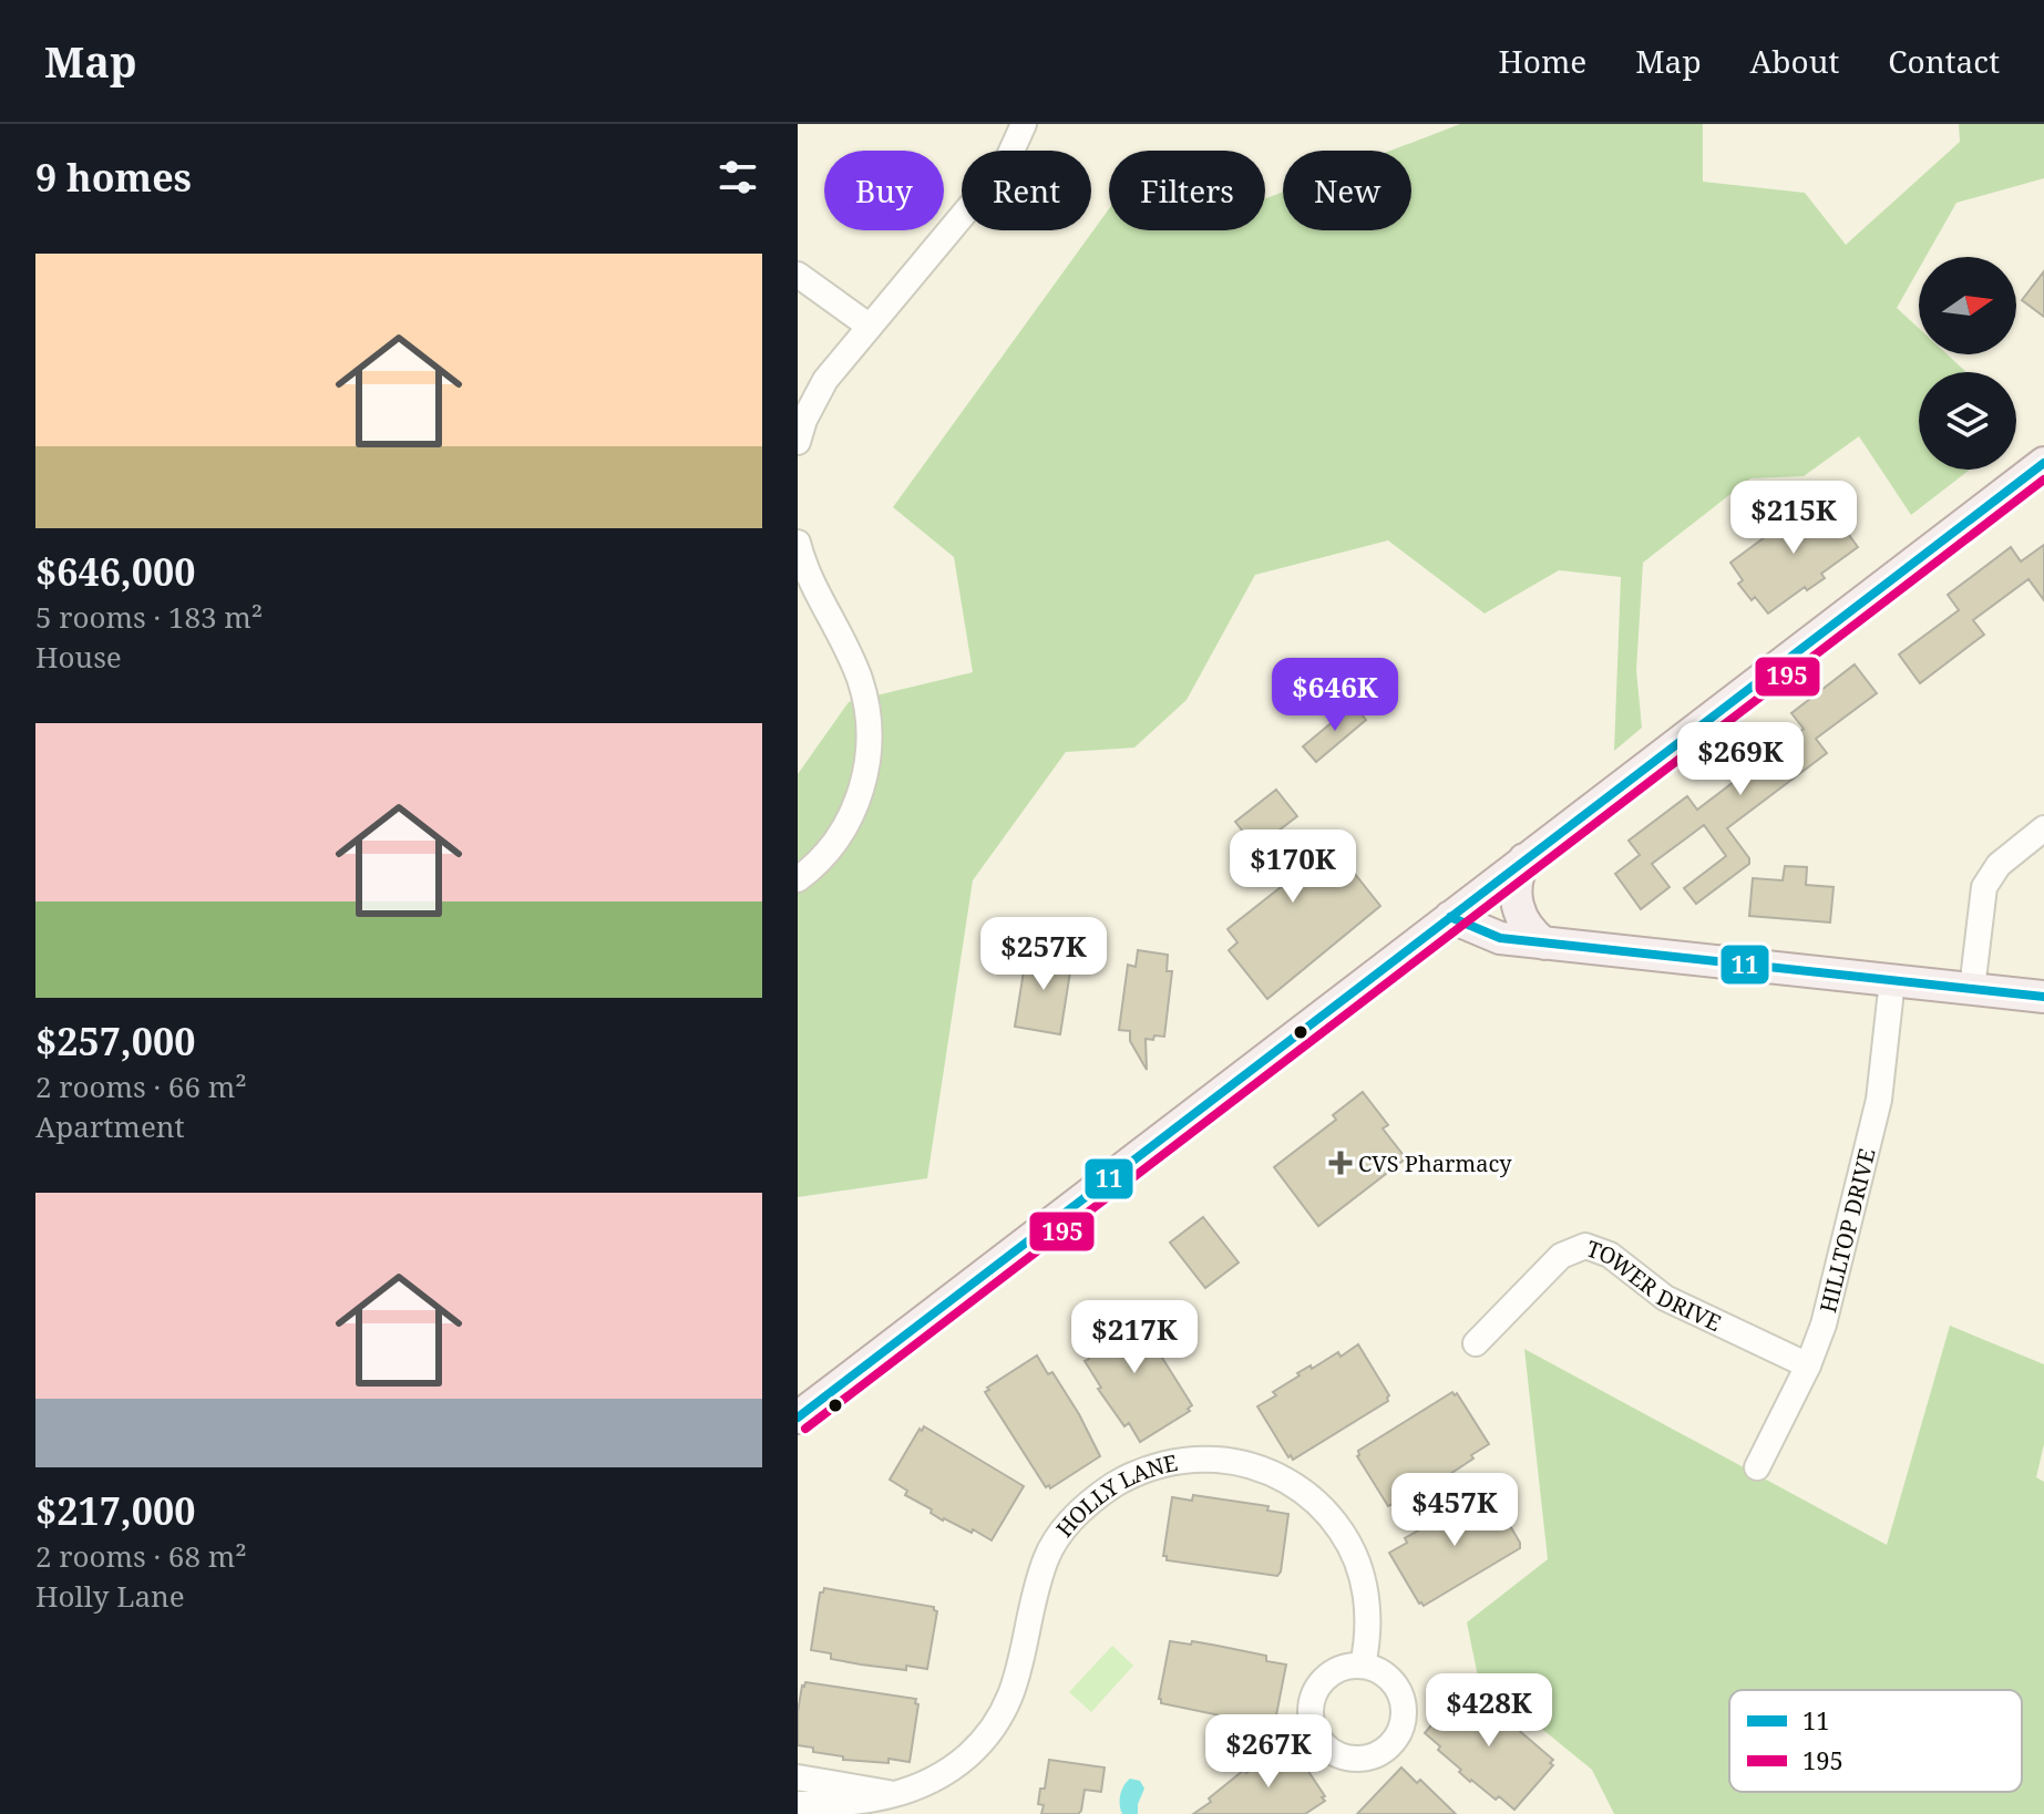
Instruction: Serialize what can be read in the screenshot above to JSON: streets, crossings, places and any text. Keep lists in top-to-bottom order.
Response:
{
  "streets": {
    "street": ["HILLTOP DRIVE", "TOWER DRIVE", "HOLLY LANE"]
  },
  "crossings": [
    ["HILLTOP DRIVE", "TOWER DRIVE"]
  ],
  "places": {
    "health": ["CVS Pharmacy"]
  },
  "lines": ["transit line 11", "transit line 195"],
  "legend": ["11", "195"],
  "north": "right",
  "page": {
    "header": "Map",
    "nav": [
      "Home",
      "Map",
      "About",
      "Contact"
    ],
    "heading": "9 homes",
    "chip": [
      "Buy",
      "Rent",
      "Filters",
      "New"
    ],
    "list": [
      {
        "name": "$646,000",
        "note": "5 rooms · 183 m² · House"
      },
      {
        "name": "$257,000",
        "note": "2 rooms · 66 m² · Apartment"
      },
      {
        "name": "$217,000",
        "note": "2 rooms · 68 m² · Holly Lane"
      }
    ],
    "price": [
      "$215K",
      "$646K",
      "$269K",
      "$170K",
      "$257K",
      "$217K",
      "$457K",
      "$428K",
      "$267K"
    ]
  }
}
